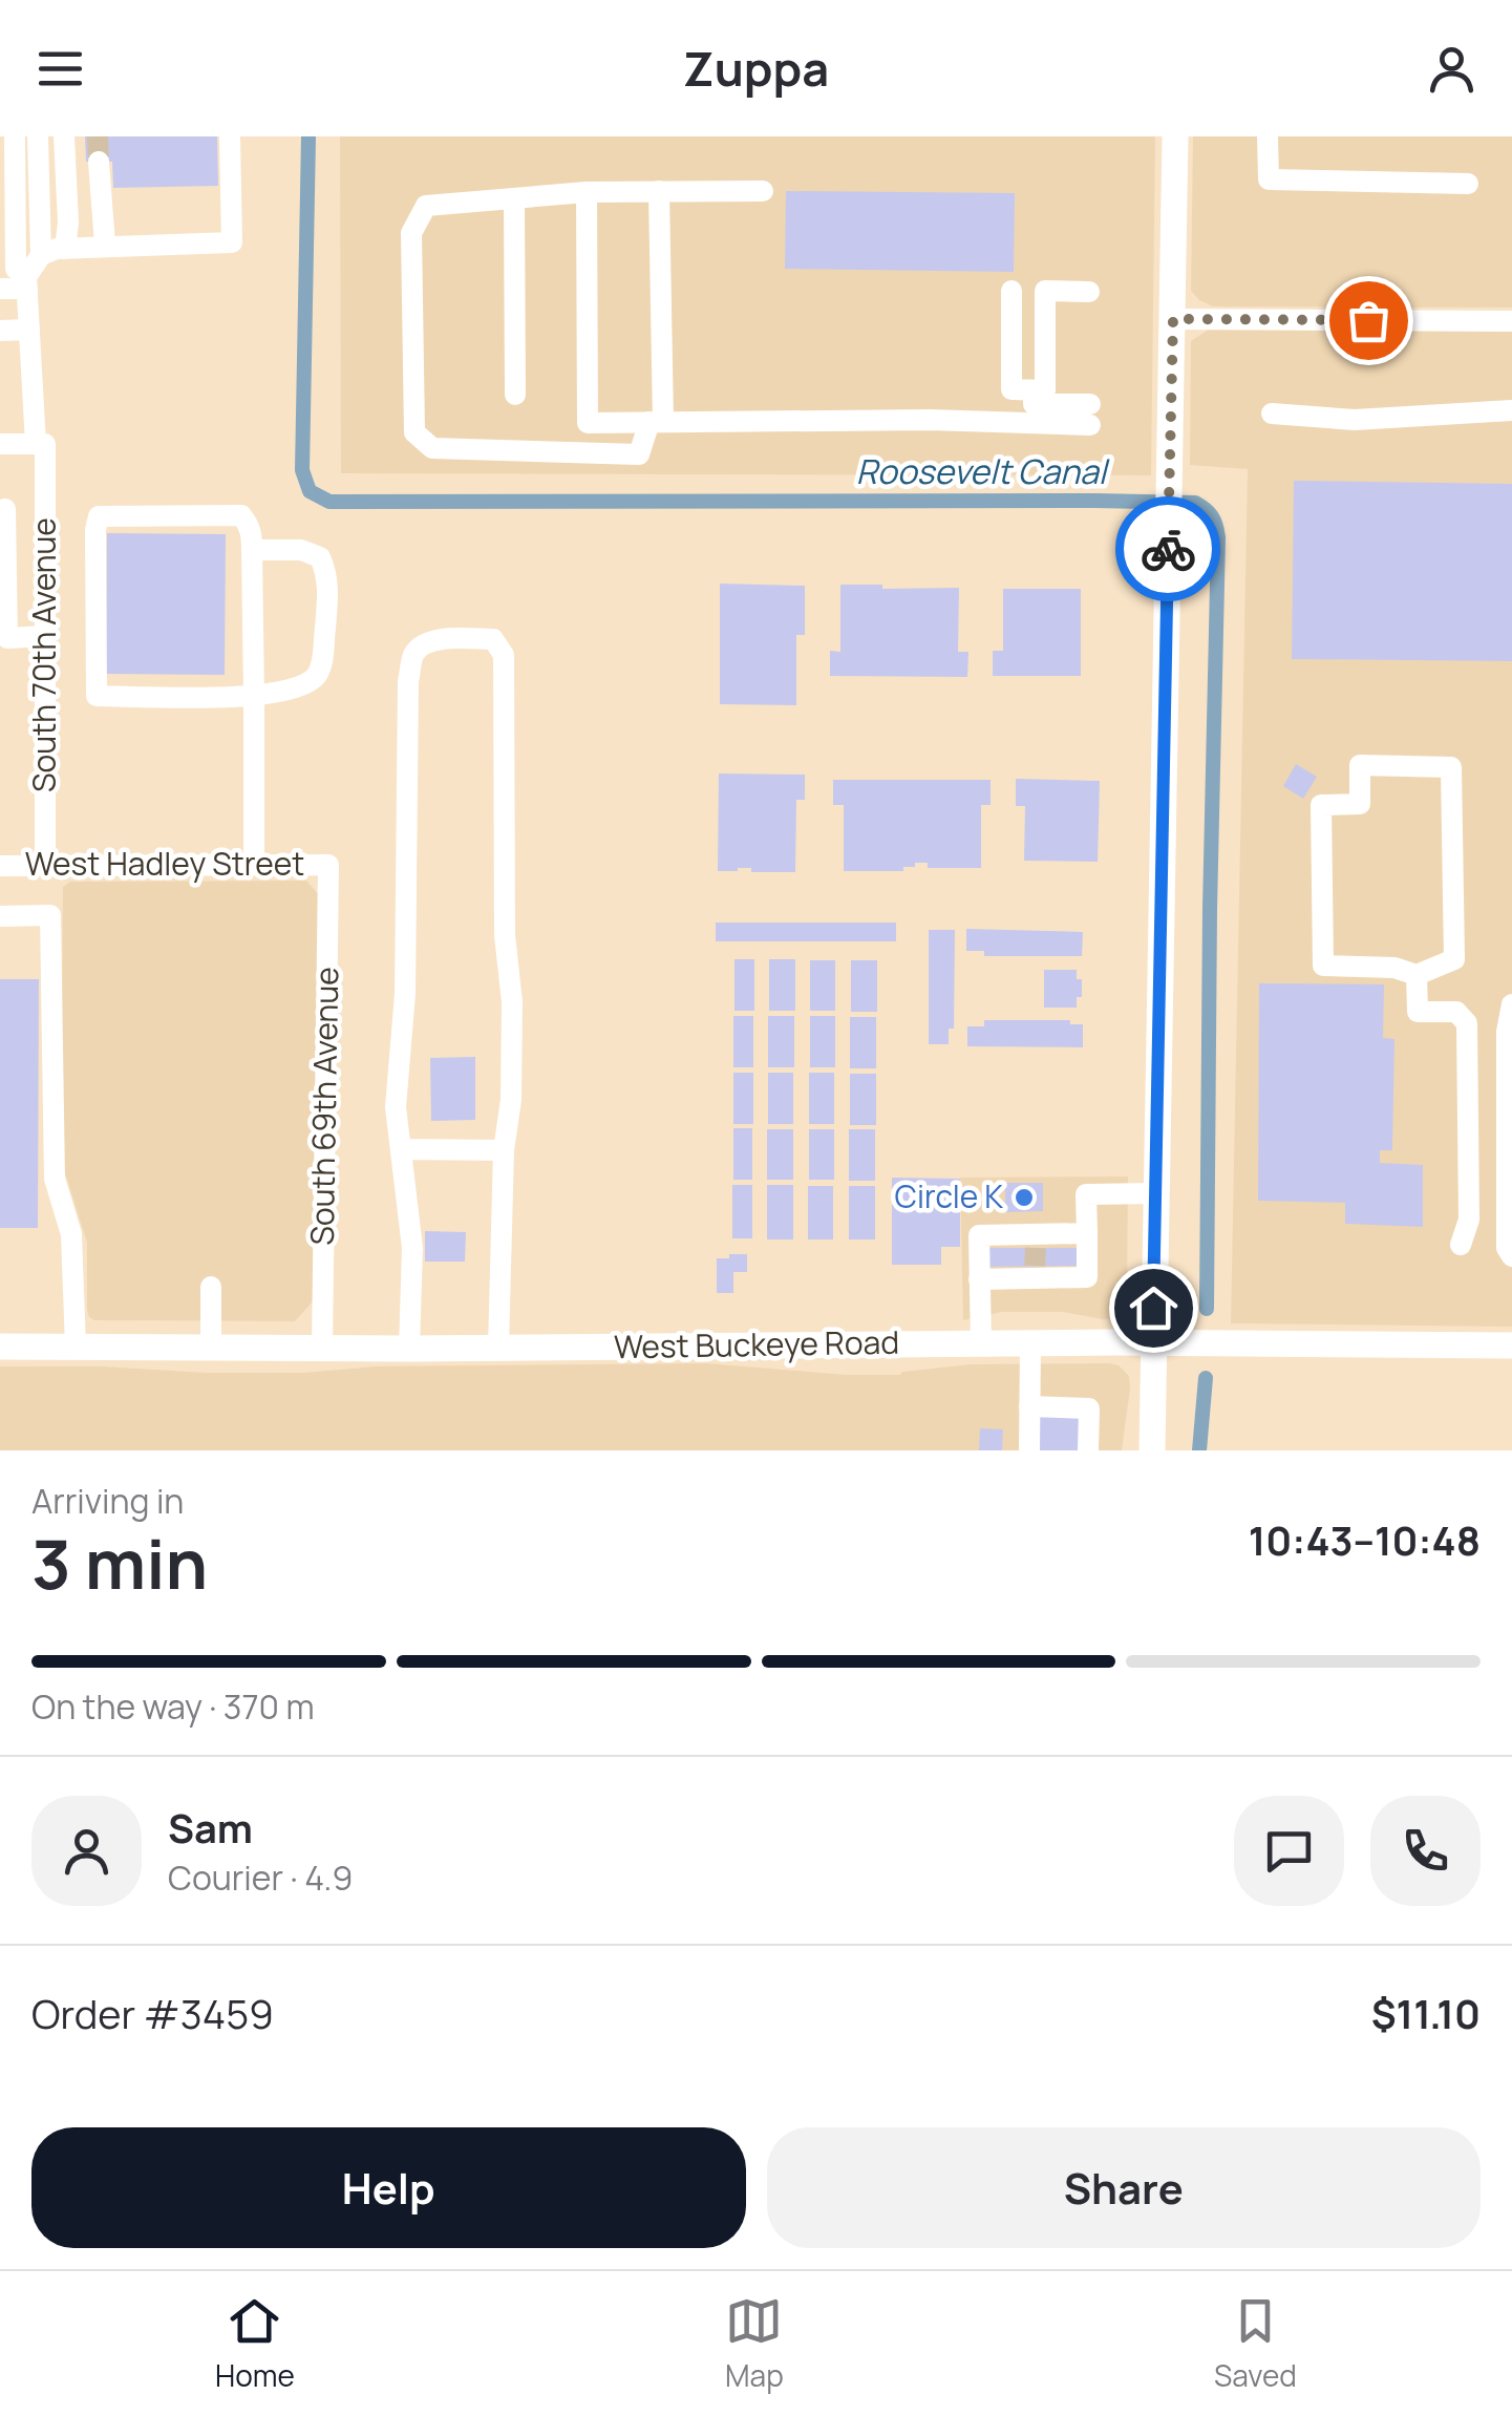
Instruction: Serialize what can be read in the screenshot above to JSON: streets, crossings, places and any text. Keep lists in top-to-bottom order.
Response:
{
  "streets": {
    "main road": ["West Buckeye Road"],
    "street": ["South 70th Avenue", "West Hadley Street", "South 69th Avenue"]
  },
  "crossings": [
    ["South 70th Avenue", "West Hadley Street"],
    ["West Hadley Street", "South 69th Avenue"],
    ["South 69th Avenue", "West Buckeye Road"]
  ],
  "water": ["Roosevelt Canal"],
  "places": ["Circle K"],
  "page": {
    "header": "Zuppa",
    "heading": ["3 min", "Arriving in", "10:43–10:48"],
    "panel": [
      "Sam",
      "Courier · 4.9",
      "Order #3459",
      "$11.10"
    ],
    "bar": "On the way · 370 m",
    "buttons": ["Help", "Share"],
    "tabs": ["Home", "Map", "Saved"]
  }
}
